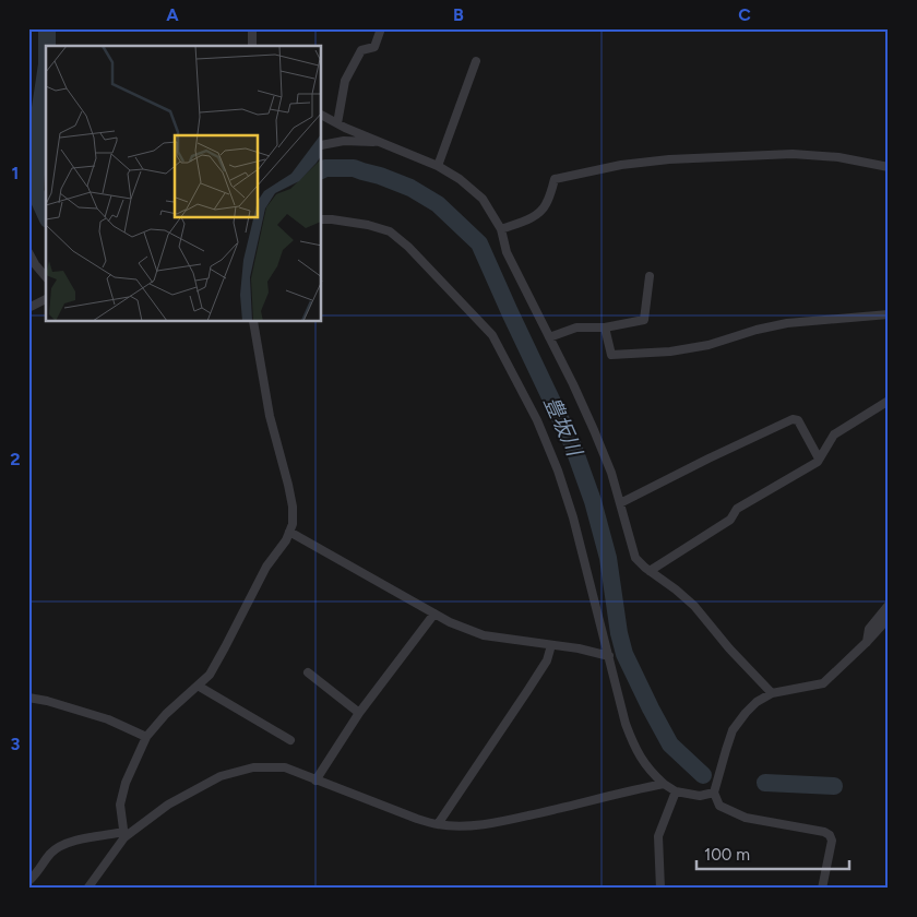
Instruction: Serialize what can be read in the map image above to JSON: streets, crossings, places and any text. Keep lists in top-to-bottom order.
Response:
{
  "water": ["豊坂川"],
  "scale_bar": "100 m",
  "grid": {
    "columns": ["A", "B", "C"],
    "rows": ["1", "2", "3"]
  }
}
